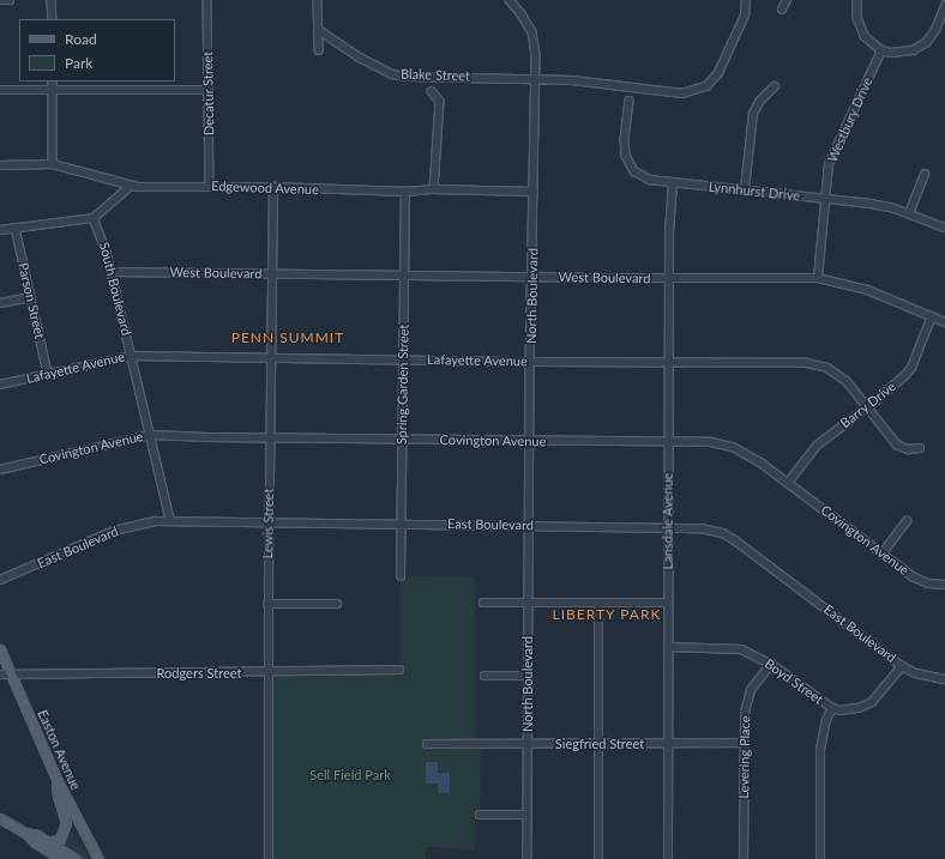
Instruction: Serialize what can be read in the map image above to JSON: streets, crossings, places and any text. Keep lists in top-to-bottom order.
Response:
{
  "streets": {
    "main road": ["Easton Avenue"],
    "street": [
      "Blake Street",
      "Decatur Street",
      "Westbury Drive",
      "Edgewood Avenue",
      "Lynnhurst Drive",
      "West Boulevard",
      "South Boulevard",
      "North Boulevard",
      "Parson Street",
      "Lafayette Avenue",
      "Spring Garden Street",
      "Barry Drive",
      "Covington Avenue",
      "Lansdale Avenue",
      "Lewis Street",
      "East Boulevard",
      "Rodgers Street",
      "Boyd Street",
      "Siegfried Street",
      "Levering Place"
    ]
  },
  "crossings": [
    ["Blake Street", "North Boulevard"],
    ["Decatur Street", "Edgewood Avenue"],
    ["Westbury Drive", "Lynnhurst Drive"],
    ["Westbury Drive", "West Boulevard"],
    ["Edgewood Avenue", "North Boulevard"],
    ["Edgewood Avenue", "Spring Garden Street"],
    ["Edgewood Avenue", "Lewis Street"],
    ["Lynnhurst Drive", "Lansdale Avenue"],
    ["West Boulevard", "South Boulevard"],
    ["West Boulevard", "North Boulevard"],
    ["West Boulevard", "Spring Garden Street"],
    ["West Boulevard", "Barry Drive"],
    ["West Boulevard", "Lansdale Avenue"],
    ["West Boulevard", "Lewis Street"],
    ["South Boulevard", "Lafayette Avenue"],
    ["South Boulevard", "Covington Avenue"],
    ["South Boulevard", "East Boulevard"],
    ["North Boulevard", "Lafayette Avenue"],
    ["North Boulevard", "Covington Avenue"],
    ["North Boulevard", "East Boulevard"],
    ["North Boulevard", "Siegfried Street"],
    ["Parson Street", "Lafayette Avenue"],
    ["Lafayette Avenue", "Spring Garden Street"],
    ["Lafayette Avenue", "Barry Drive"],
    ["Lafayette Avenue", "Lansdale Avenue"],
    ["Lafayette Avenue", "Lewis Street"],
    ["Spring Garden Street", "Covington Avenue"],
    ["Spring Garden Street", "East Boulevard"],
    ["Barry Drive", "Covington Avenue"],
    ["Covington Avenue", "Lansdale Avenue"],
    ["Covington Avenue", "Lewis Street"],
    ["Lansdale Avenue", "East Boulevard"],
    ["Lansdale Avenue", "Boyd Street"],
    ["Lansdale Avenue", "Siegfried Street"],
    ["Lewis Street", "East Boulevard"],
    ["Lewis Street", "Rodgers Street"],
    ["East Boulevard", "Boyd Street"],
    ["Rodgers Street", "Easton Avenue"],
    ["Boyd Street", "Levering Place"],
    ["Siegfried Street", "Levering Place"]
  ],
  "districts": ["PENN SUMMIT", "LIBERTY PARK"],
  "parks": ["Sell Field Park"],
  "legend": ["Road", "Park"]
}
